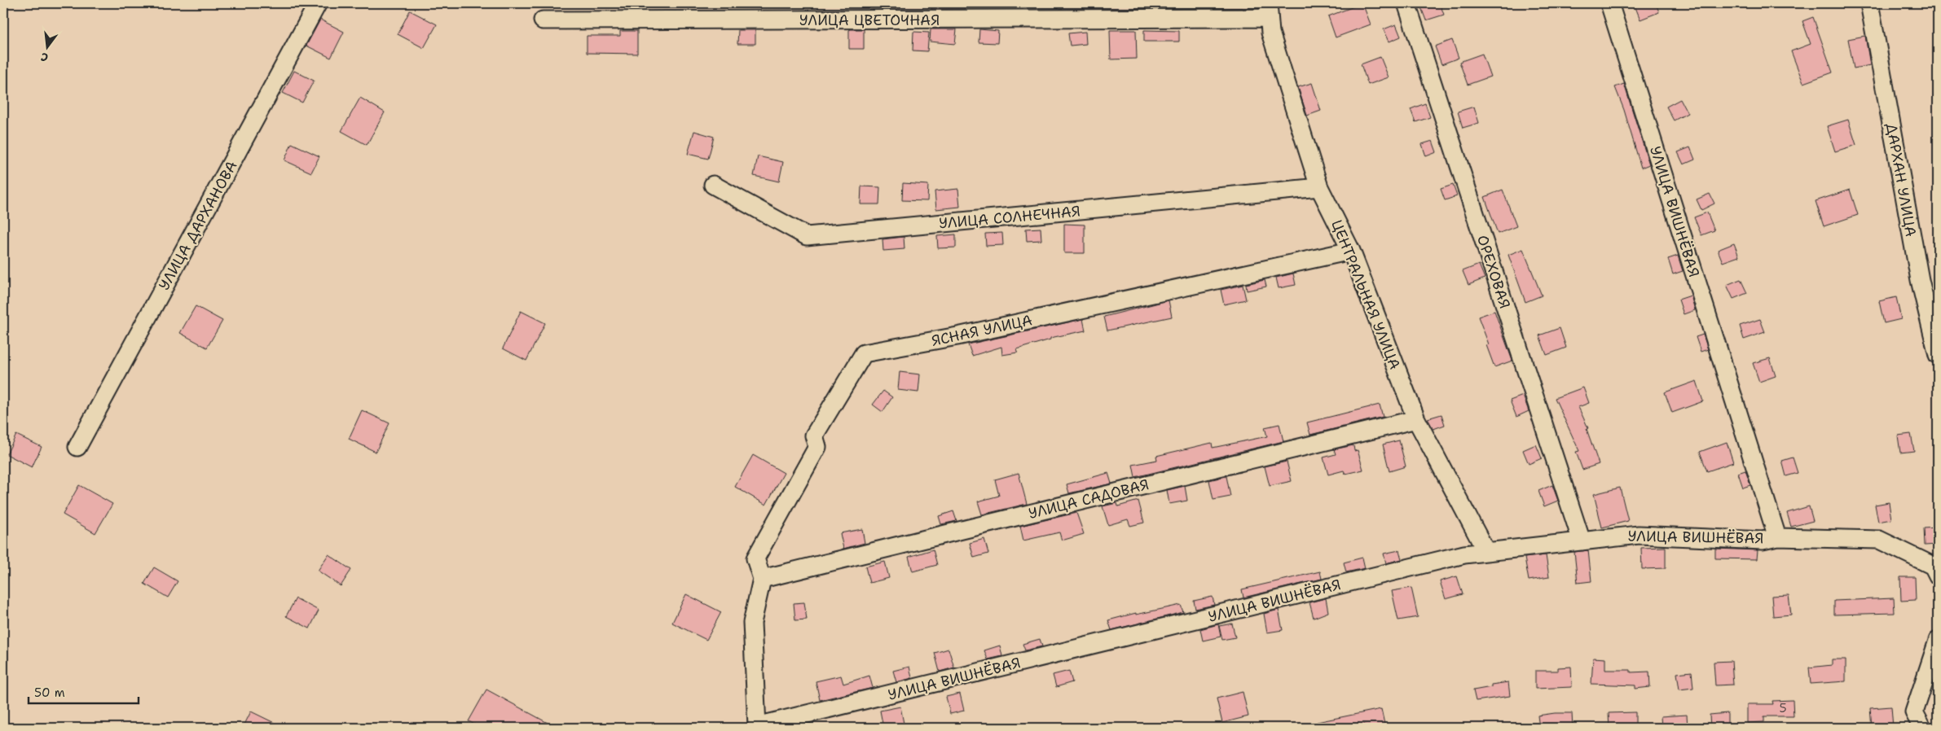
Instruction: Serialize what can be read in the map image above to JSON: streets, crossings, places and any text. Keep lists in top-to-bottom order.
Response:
{
  "streets": {
    "street": [
      "УЛИЦА ЦВЕТОЧНАЯ",
      "ДАРХАН УЛИЦА",
      "УЛИЦА ВИШНЁВАЯ",
      "УЛИЦА СОЛНЕЧНАЯ",
      "УЛИЦА ДАРХАНОВА",
      "ОРЕХОВАЯ",
      "ЦЕНТРАЛЬНАЯ УЛИЦА",
      "ЯСНАЯ УЛИЦА",
      "УЛИЦА САДОВАЯ"
    ]
  },
  "crossings": [
    ["УЛИЦА ЦВЕТОЧНАЯ", "ЦЕНТРАЛЬНАЯ УЛИЦА"],
    ["УЛИЦА ВИШНЁВАЯ", "ОРЕХОВАЯ"],
    ["УЛИЦА ВИШНЁВАЯ", "ЦЕНТРАЛЬНАЯ УЛИЦА"],
    ["УЛИЦА ВИШНЁВАЯ", "ЯСНАЯ УЛИЦА"],
    ["УЛИЦА ВИШНЁВАЯ", "УЛИЦА САДОВАЯ"],
    ["УЛИЦА СОЛНЕЧНАЯ", "ЦЕНТРАЛЬНАЯ УЛИЦА"],
    ["ЦЕНТРАЛЬНАЯ УЛИЦА", "ЯСНАЯ УЛИЦА"],
    ["ЦЕНТРАЛЬНАЯ УЛИЦА", "УЛИЦА САДОВАЯ"],
    ["ЯСНАЯ УЛИЦА", "УЛИЦА САДОВАЯ"]
  ],
  "house_numbers": ["5"],
  "scale_bar": "50 m",
  "north": "bottom"
}
